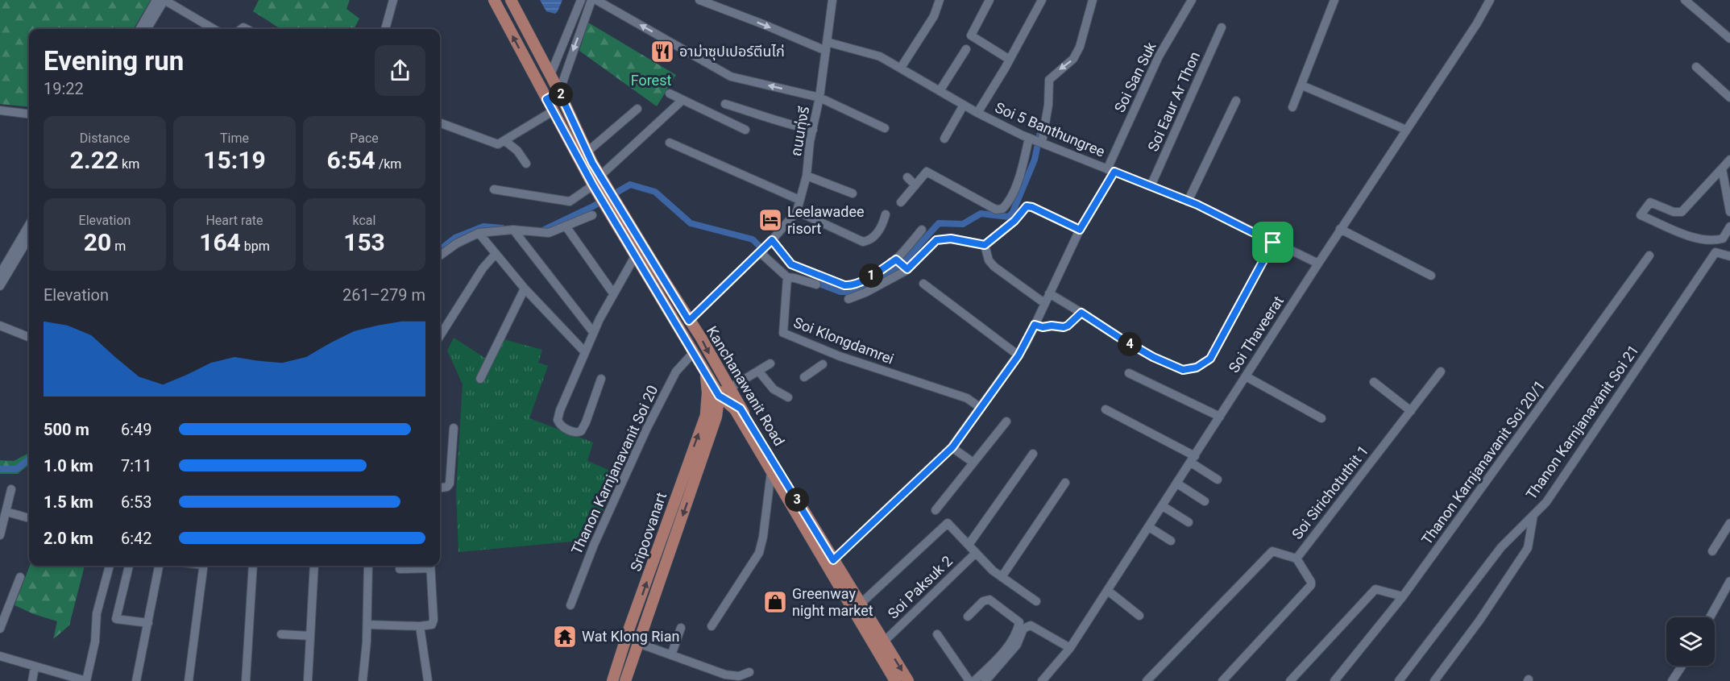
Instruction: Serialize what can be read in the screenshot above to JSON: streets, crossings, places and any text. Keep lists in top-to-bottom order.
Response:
{
  "streets": {
    "main road": ["Kanchanawanit Road", "Sripoovanart"],
    "street": [
      "Soi San Suk",
      "Soi Eaur Ar Thon",
      "Soi 5 Banthungree",
      "ถนนทุ่งรี",
      "Soi Thaveerat",
      "Soi Klongdamrei",
      "Thanon Karnjanavanit Soi 21",
      "Thanon Karnjanavanit Soi 20/1",
      "Thanon Karnjanavanit Soi 20",
      "Soi Sirichotuthit 1",
      "Soi Paksuk 2"
    ]
  },
  "crossings": [
    ["Soi San Suk", "Soi 5 Banthungree"],
    ["Soi San Suk", "Soi Klongdamrei"],
    ["Soi San Suk", "Kanchanawanit Road"],
    ["Soi Eaur Ar Thon", "Soi 5 Banthungree"],
    ["Soi 5 Banthungree", "ถนนทุ่งรี"],
    ["Soi 5 Banthungree", "Soi Thaveerat"],
    ["ถนนทุ่งรี", "Kanchanawanit Road"],
    ["Kanchanawanit Road", "Thanon Karnjanavanit Soi 20"],
    ["Kanchanawanit Road", "Sripoovanart"],
    ["Kanchanawanit Road", "Soi Paksuk 2"]
  ],
  "parks": ["Forest"],
  "places": {
    "restaurant": ["อาม่าซุปเปอร์ตีนไก่"],
    "hotel": ["Leelawadee risort"],
    "shop": ["Greenway night market"],
    "temple": ["Wat Klong Rian"]
  },
  "page": {
    "heading": ["Evening run", "19:22"],
    "pins": [
      "2",
      "1",
      "4",
      "3"
    ],
    "stats": [
      ["Distance", "2.22 km"],
      ["Time", "15:19"],
      ["Pace", "6:54 /km"],
      ["Elevation", "20 m"],
      ["Heart rate", "164 bpm"],
      ["kcal", "153"]
    ],
    "chart": ["Elevation", "261–279 m"],
    "list": [
      {
        "name": "500 m",
        "note": "6:49"
      },
      {
        "name": "1.0 km",
        "note": "7:11"
      },
      {
        "name": "1.5 km",
        "note": "6:53"
      },
      {
        "name": "2.0 km",
        "note": "6:42"
      }
    ]
  }
}
